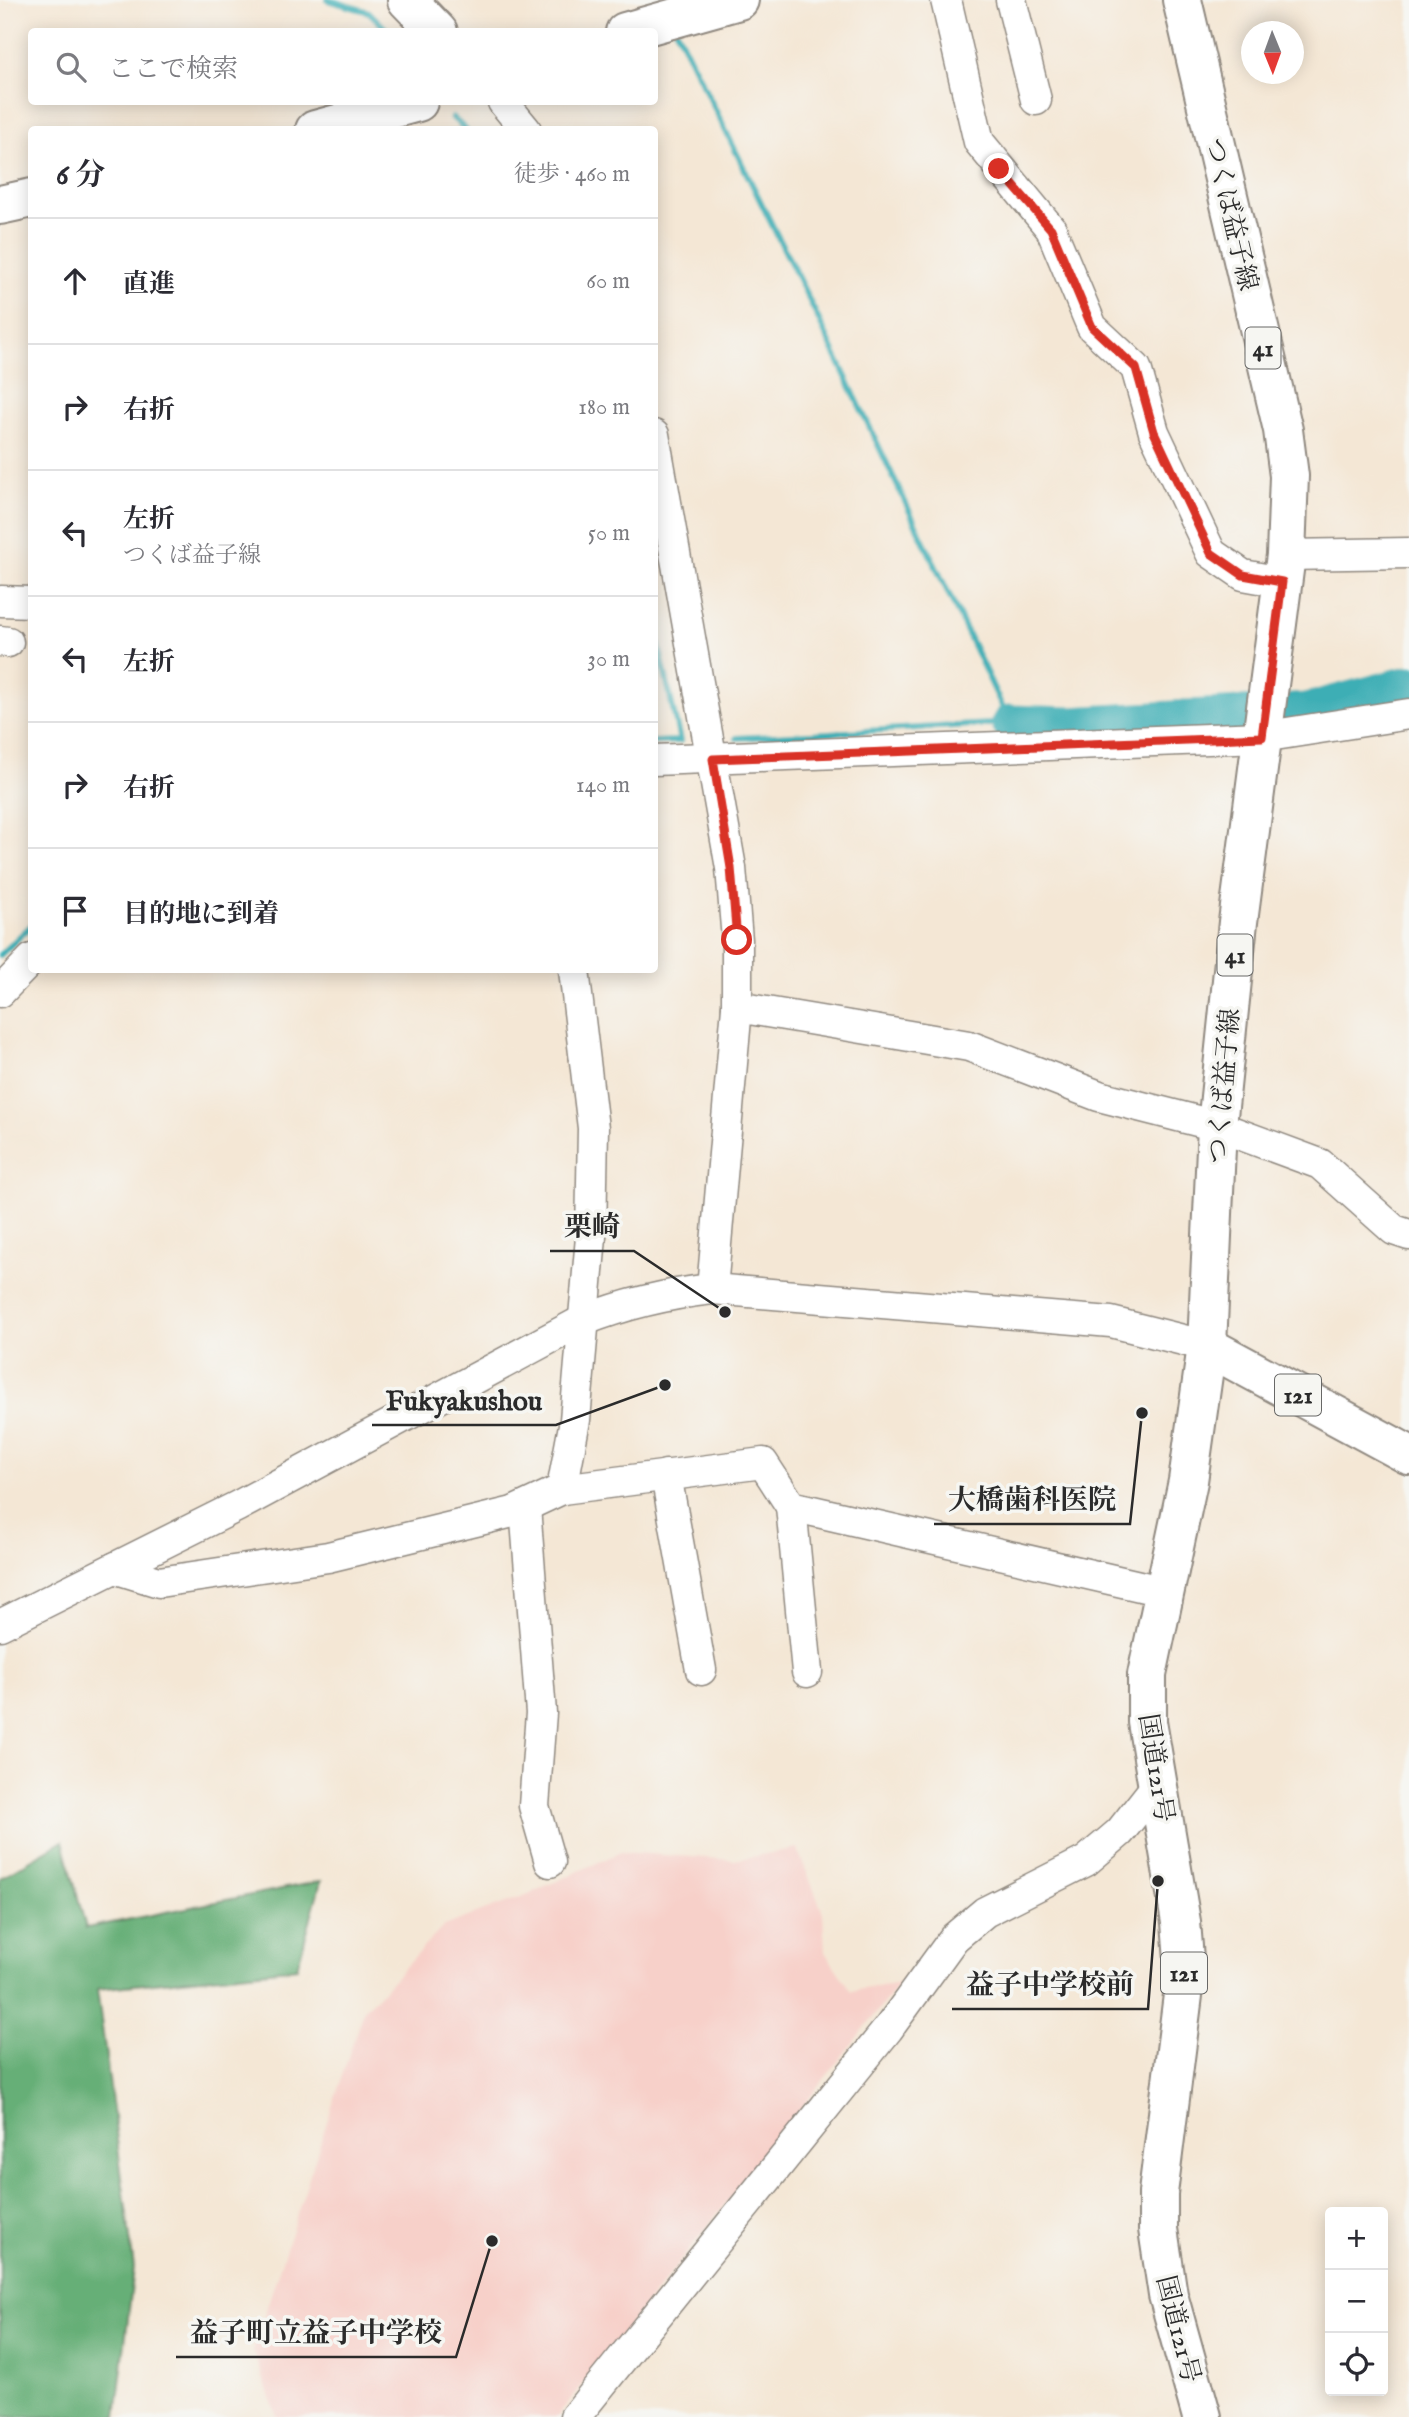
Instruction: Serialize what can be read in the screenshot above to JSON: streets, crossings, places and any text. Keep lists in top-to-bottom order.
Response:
{
  "streets": {
    "main road": [
      "つくば益子線",
      "41",
      "121",
      "国道121号"
    ]
  },
  "crossings": [
    ["つくば益子線", "121"],
    ["つくば益子線", "国道121号"],
    ["121", "国道121号"]
  ],
  "places": [
    "栗崎",
    "Fukyakushou",
    "大橋歯科医院",
    "益子中学校前",
    "益子町立益子中学校"
  ],
  "north": "bottom",
  "page": {
    "search": "ここで検索",
    "heading": ["6 分", "徒歩 · 460 m"],
    "list": [
      ["直進", "60 m"],
      ["右折", "180 m"],
      ["左折", "つくば益子線", "50 m"],
      ["左折", "30 m"],
      ["右折", "140 m"],
      "目的地に到着"
    ],
    "map_buttons": ["+", "−"]
  }
}
